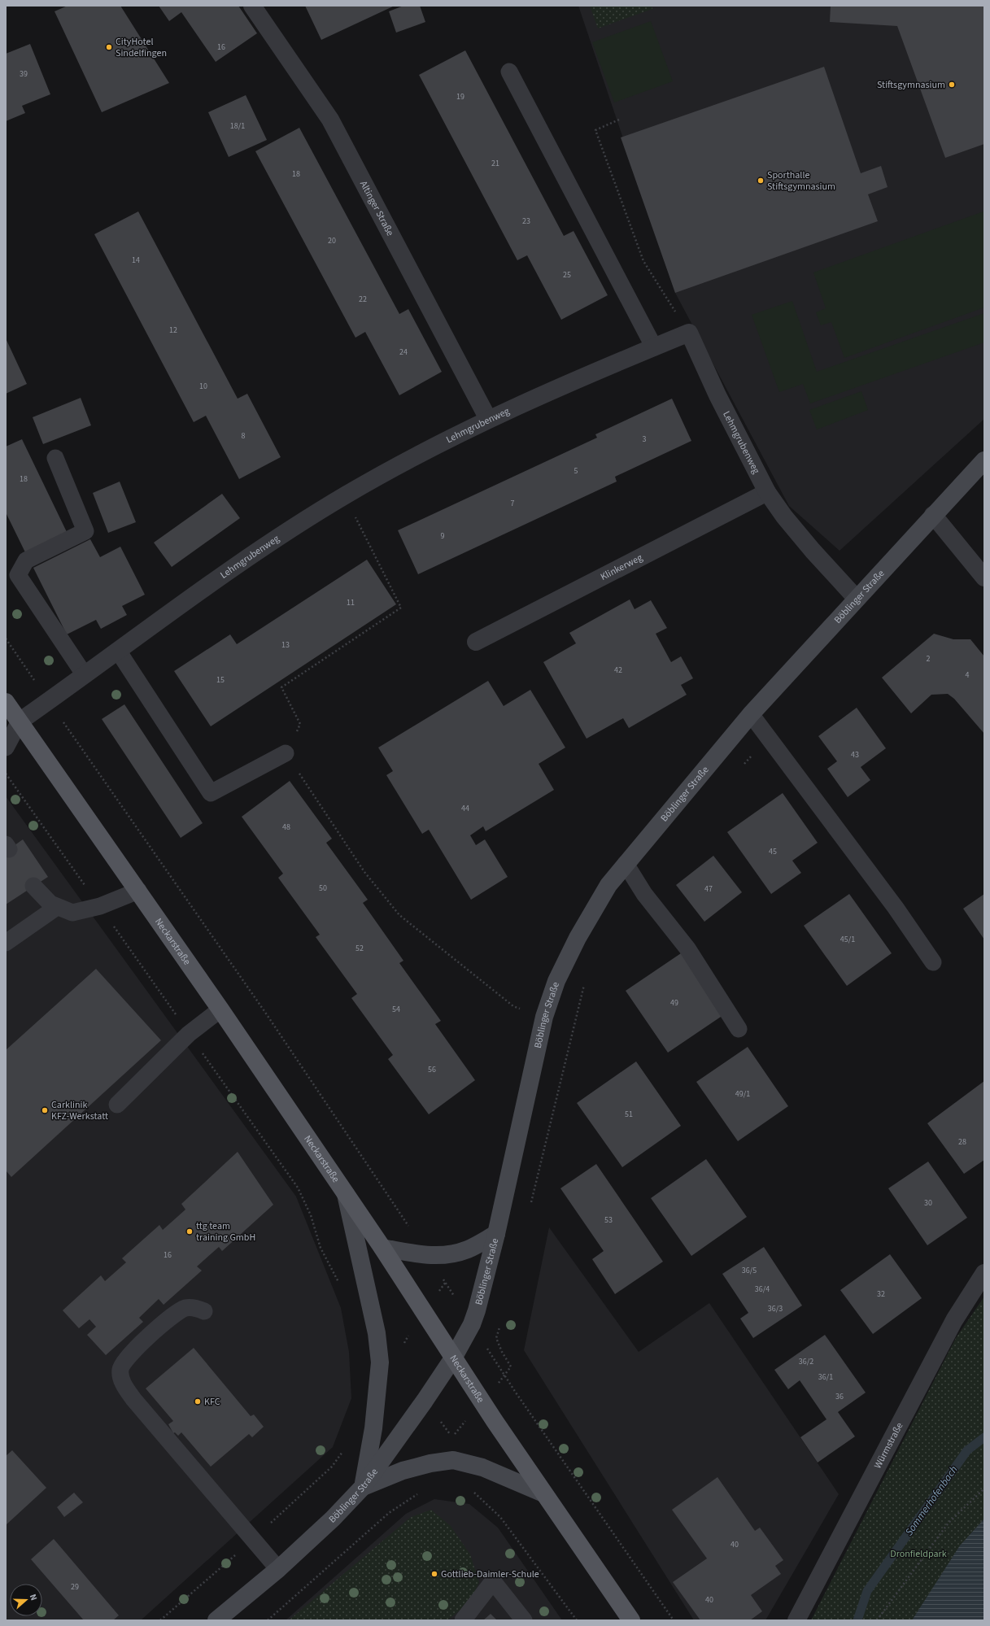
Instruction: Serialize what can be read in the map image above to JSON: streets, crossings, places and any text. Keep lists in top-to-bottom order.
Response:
{
  "streets": {
    "main road": ["Böblinger Straße", "Neckarstraße"],
    "street": [
      "Altinger Straße",
      "Lehmgrubenweg",
      "Klinkerweg",
      "Würmstraße"
    ]
  },
  "crossings": [
    ["Altinger Straße", "Lehmgrubenweg"],
    ["Lehmgrubenweg", "Klinkerweg"],
    ["Lehmgrubenweg", "Böblinger Straße"],
    ["Lehmgrubenweg", "Neckarstraße"],
    ["Böblinger Straße", "Neckarstraße"]
  ],
  "water": ["Sommerhofenbach"],
  "parks": ["Dronfieldpark"],
  "places": [
    "CityHotel Sindelfingen",
    "Stiftsgymnasium",
    "Sporthalle Stiftsgymnasium",
    "Carklinik KFZ-Werkstatt",
    "ttg team training GmbH",
    "KFC",
    "Gottlieb-Daimler-Schule"
  ],
  "house_numbers": [
    "16",
    "39",
    "19",
    "18/1",
    "21",
    "18",
    "23",
    "20",
    "14",
    "25",
    "22",
    "12",
    "24",
    "10",
    "8",
    "3",
    "5",
    "18",
    "7",
    "9",
    "11",
    "13",
    "2",
    "42",
    "4",
    "15",
    "43",
    "44",
    "48",
    "45",
    "50",
    "47",
    "45/1",
    "52",
    "49",
    "54",
    "56",
    "49/1",
    "51",
    "28",
    "30",
    "53",
    "16",
    "36/5",
    "36/4",
    "32",
    "36/3",
    "36/2",
    "36/1",
    "36",
    "40",
    "29",
    "40"
  ],
  "north": "right"
}
